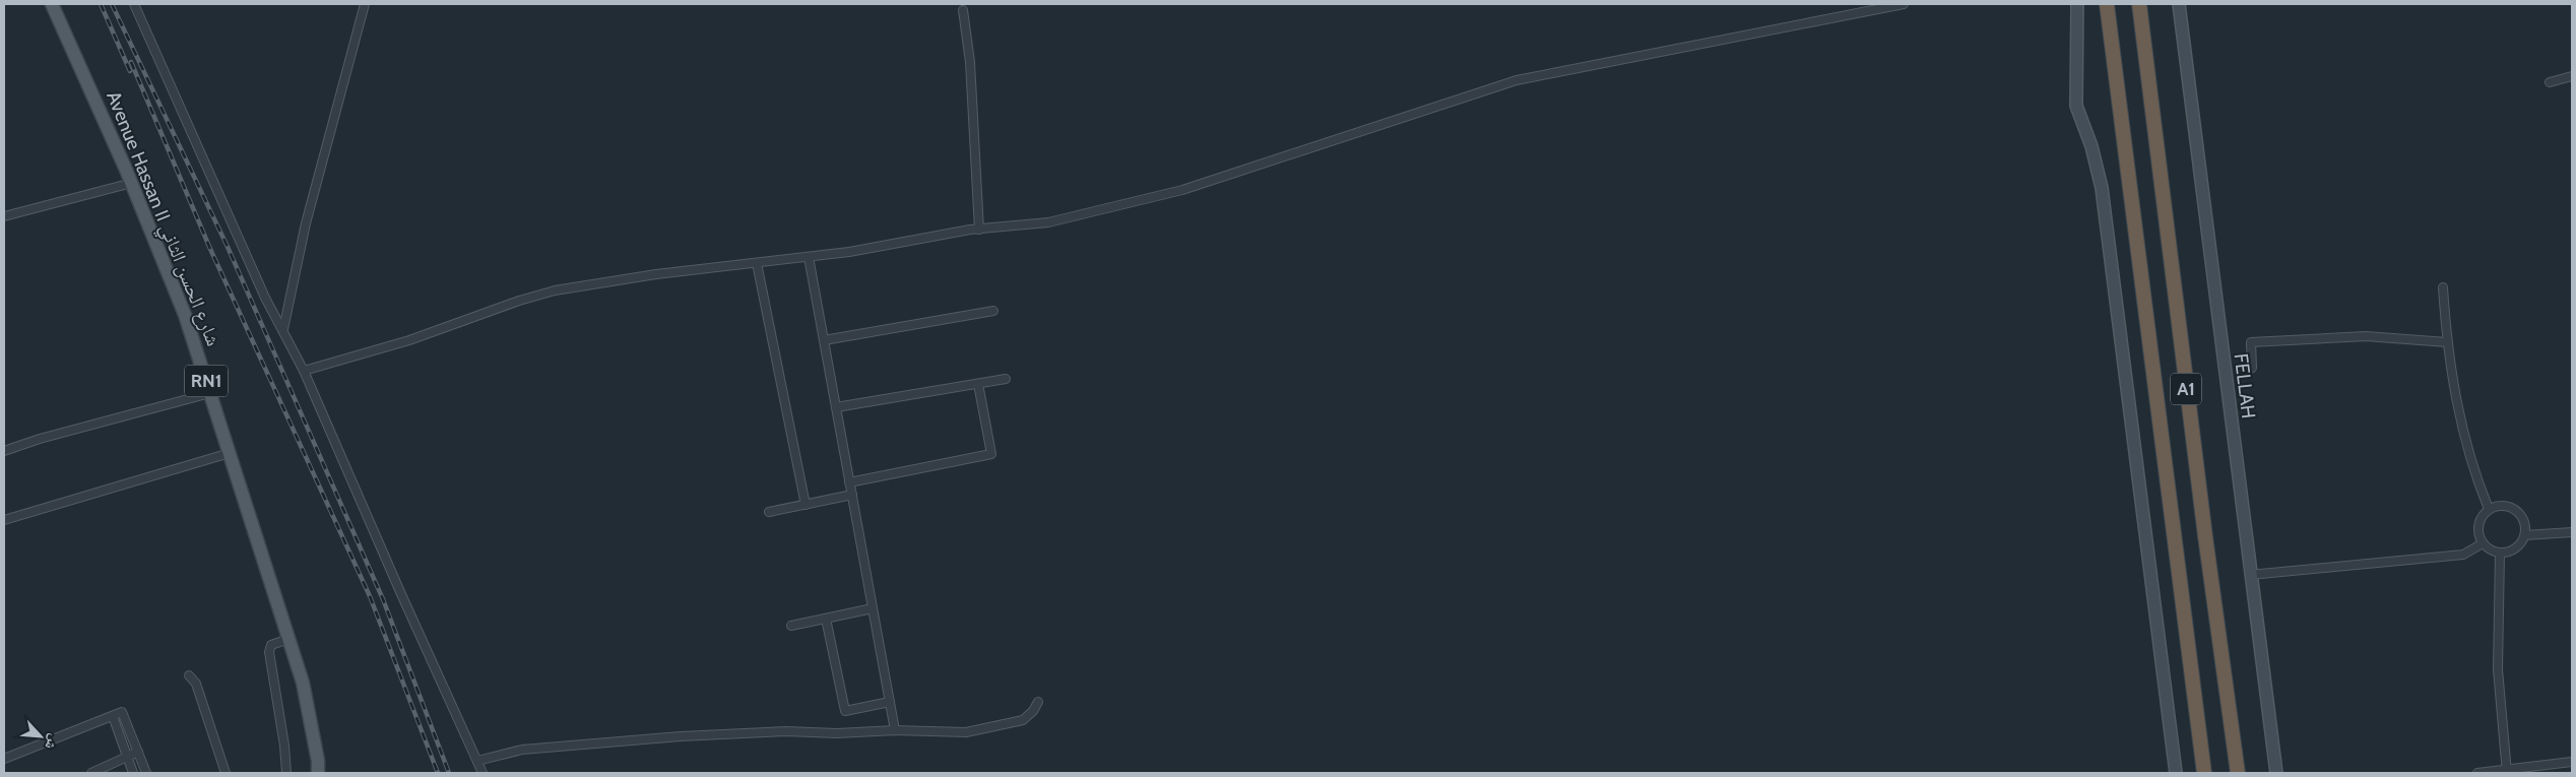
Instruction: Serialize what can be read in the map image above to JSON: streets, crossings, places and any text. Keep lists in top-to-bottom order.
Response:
{
  "streets": {
    "highway": ["A1"],
    "main road": ["Avenue Hassan II شارع الحسن الثاني", "RN1"],
    "street": ["FELLAH"]
  },
  "north": "bottom right"
}
